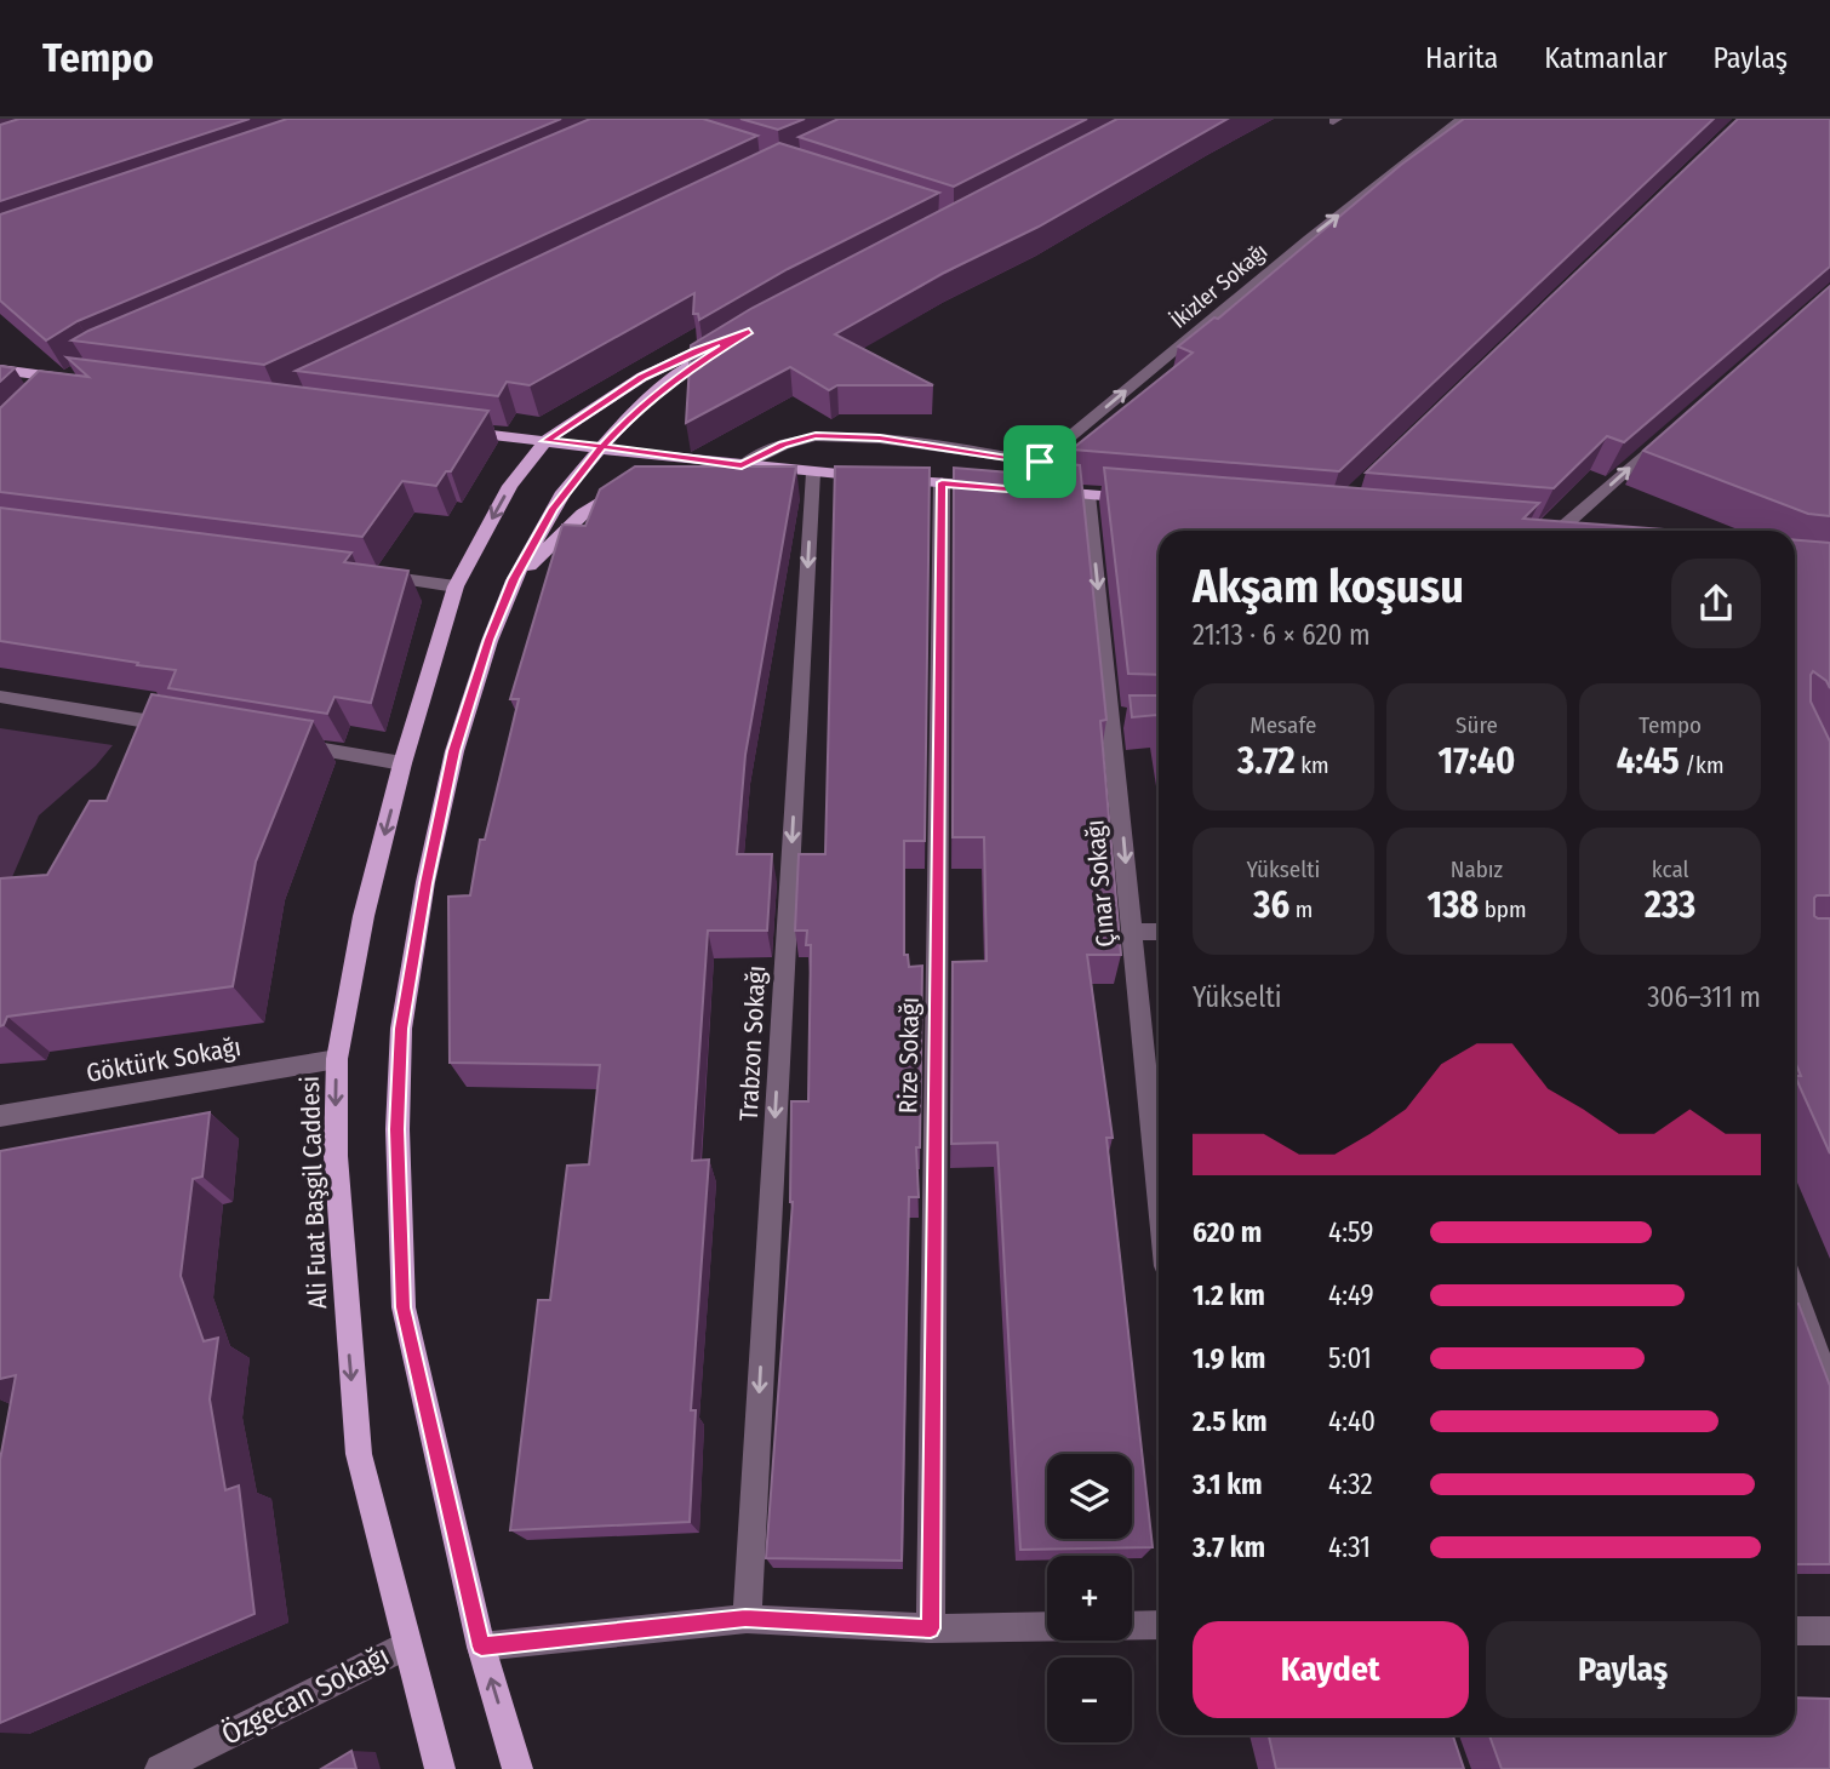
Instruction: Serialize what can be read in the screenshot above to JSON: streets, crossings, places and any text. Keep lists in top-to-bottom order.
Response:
{
  "streets": {
    "main road": ["Ali Fuat Başgil Caddesi"],
    "street": [
      "İkizler Sokağı",
      "Çınar Sokağı",
      "Trabzon Sokağı",
      "Rize Sokağı",
      "Göktürk Sokağı",
      "Özgecan Sokağı"
    ]
  },
  "crossings": [
    ["Göktürk Sokağı", "Ali Fuat Başgil Caddesi"],
    ["Ali Fuat Başgil Caddesi", "Özgecan Sokağı"]
  ],
  "one_way": ["İkizler Sokağı", "Çınar Sokağı", "Trabzon Sokağı"],
  "page": {
    "header": "Tempo",
    "nav": ["Harita", "Katmanlar", "Paylaş"],
    "heading": ["Akşam koşusu", "21:13 · 6 × 620 m"],
    "stats": [
      ["Mesafe", "3.72 km"],
      ["Süre", "17:40"],
      ["Tempo", "4:45 /km"],
      ["Yükselti", "36 m"],
      ["Nabız", "138 bpm"],
      ["kcal", "233"]
    ],
    "chart": ["Yükselti", "306–311 m"],
    "list": [
      {
        "name": "620 m",
        "note": "4:59"
      },
      {
        "name": "1.2 km",
        "note": "4:49"
      },
      {
        "name": "1.9 km",
        "note": "5:01"
      },
      {
        "name": "2.5 km",
        "note": "4:40"
      },
      {
        "name": "3.1 km",
        "note": "4:32"
      },
      {
        "name": "3.7 km",
        "note": "4:31"
      }
    ],
    "map_buttons": ["+", "−"],
    "buttons": ["Kaydet", "Paylaş"]
  }
}
